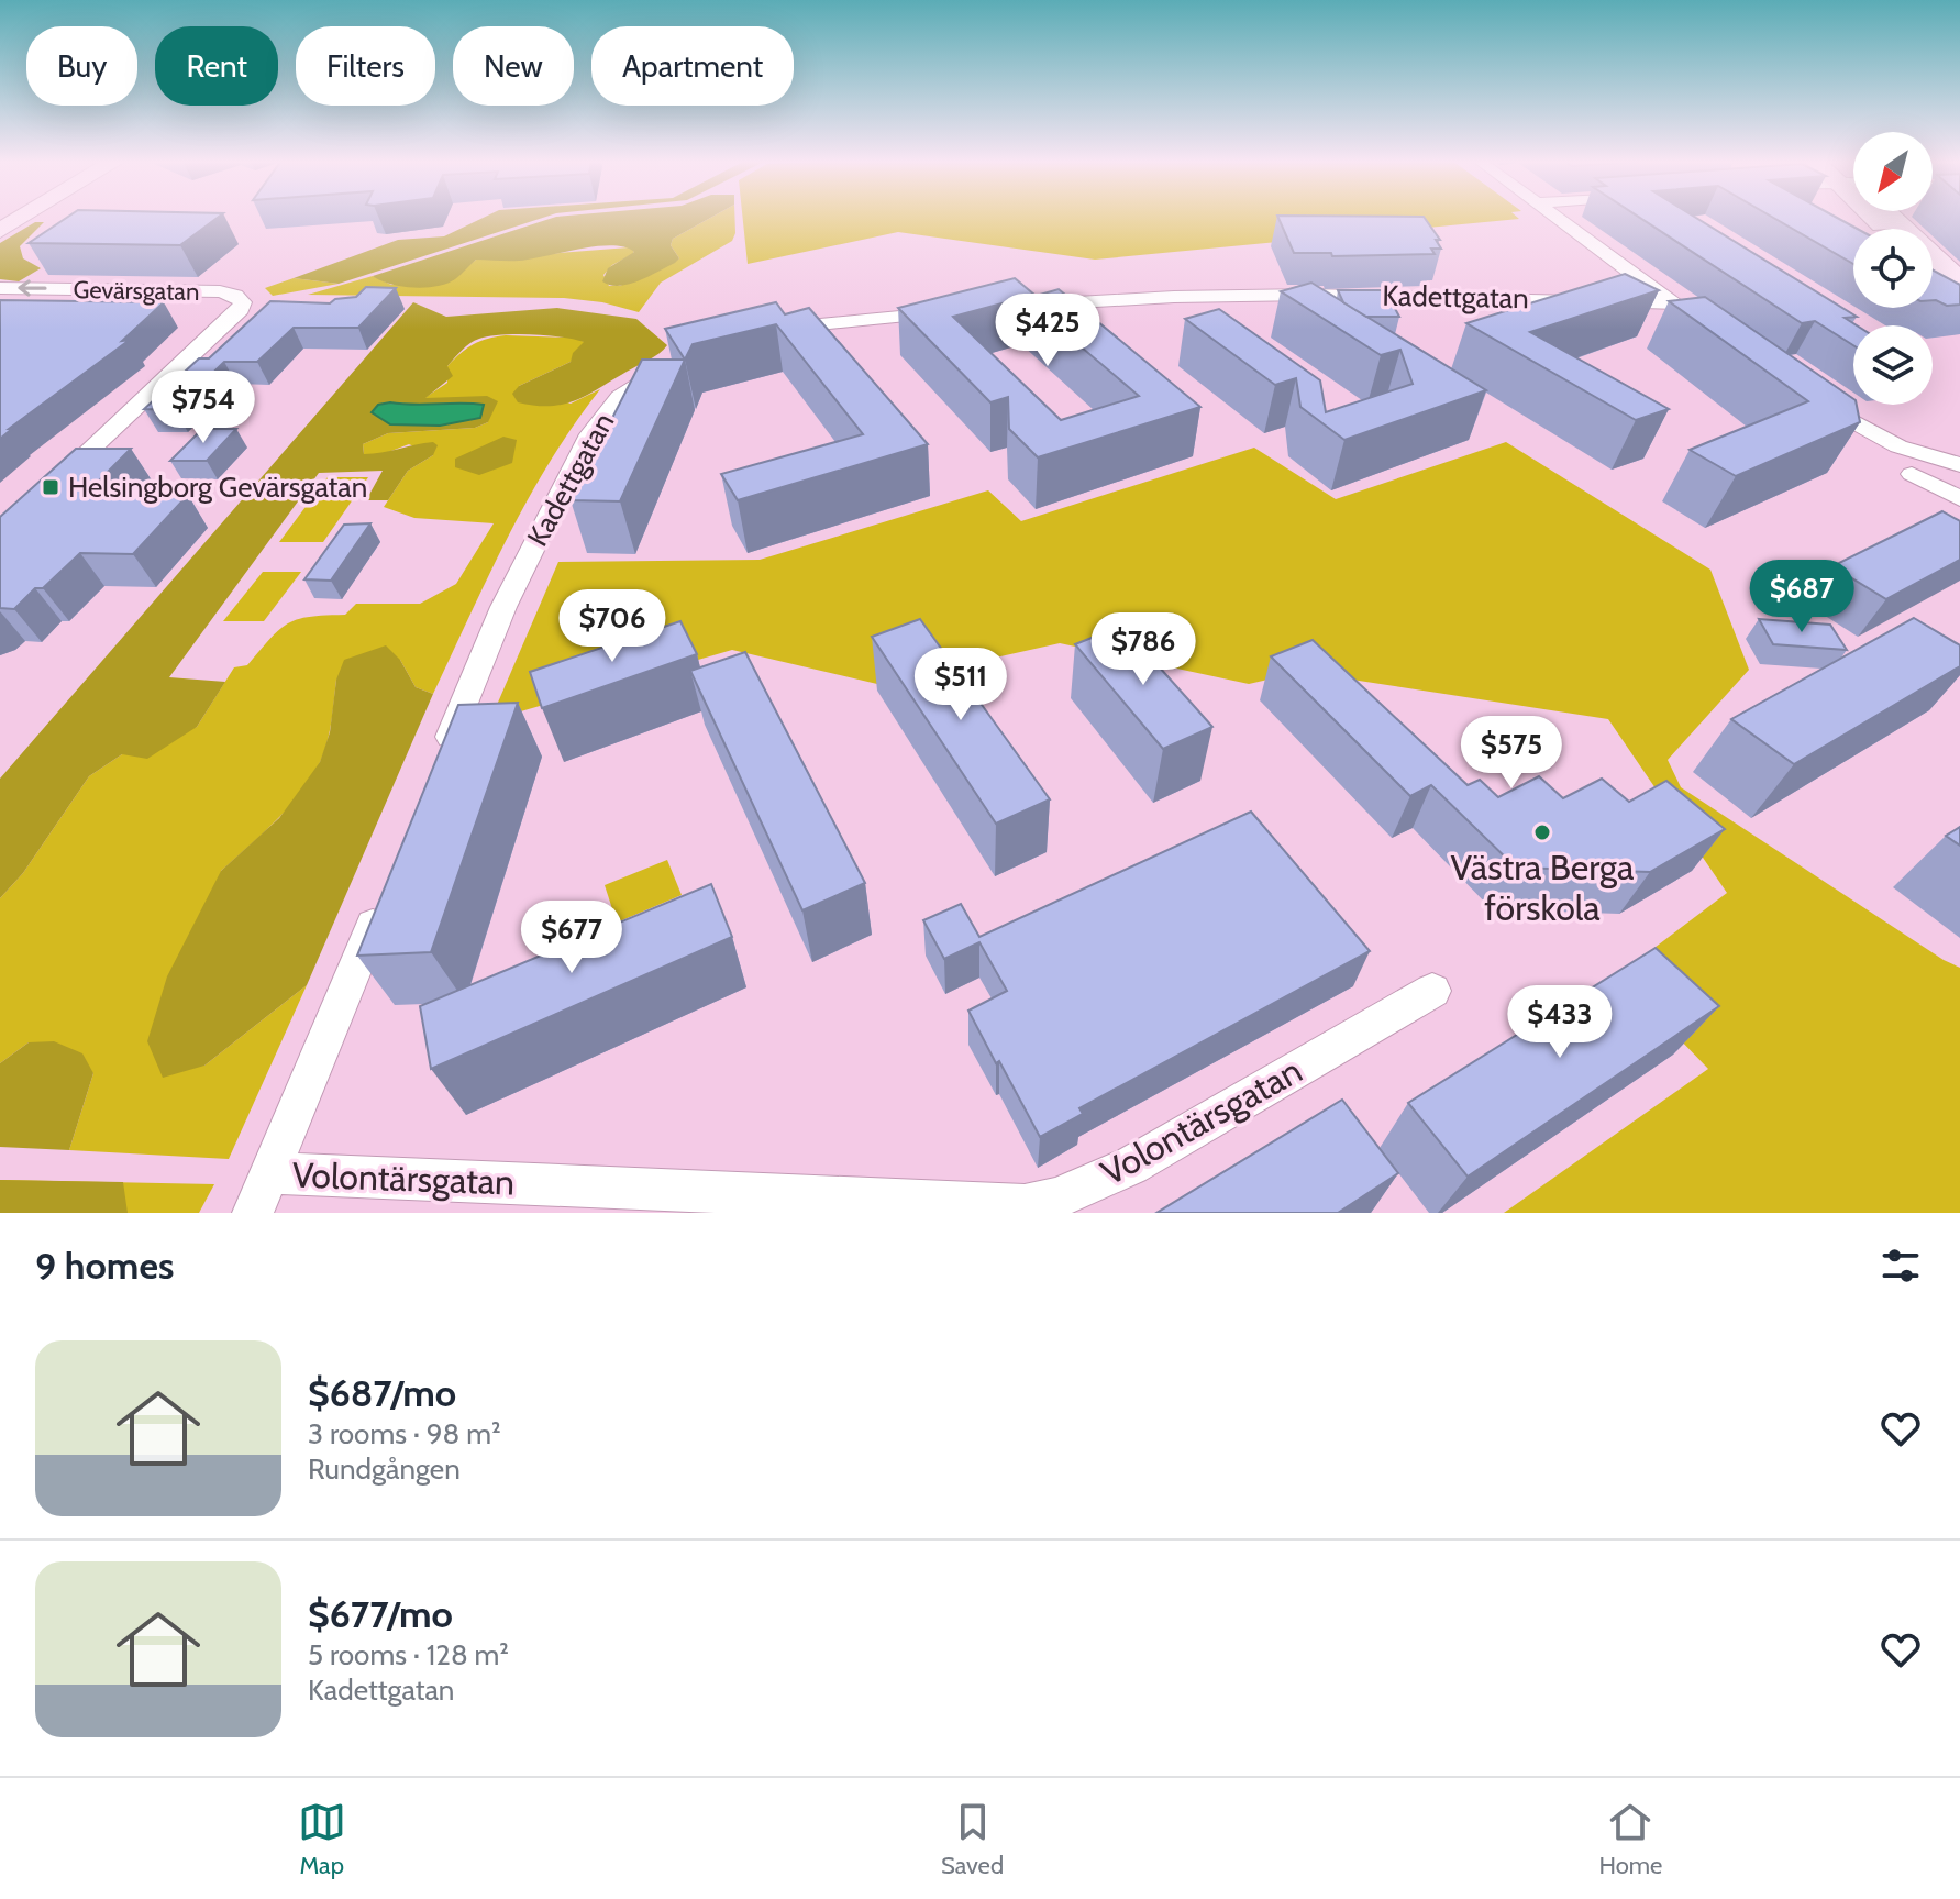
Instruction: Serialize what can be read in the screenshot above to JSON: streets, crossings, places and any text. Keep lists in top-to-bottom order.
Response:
{
  "streets": {
    "street": ["Gevärsgatan", "Kadettgatan", "Volontärsgatan"]
  },
  "places": {
    "transit": ["Helsingborg Gevärsgatan"],
    "other": ["Västra Berga förskola"]
  },
  "north": "bottom left",
  "page": {
    "chip": [
      "Buy",
      "Rent",
      "Filters",
      "New",
      "Apartment"
    ],
    "price": [
      "$425",
      "$754",
      "$687",
      "$706",
      "$786",
      "$511",
      "$575",
      "$677",
      "$433"
    ],
    "heading": "9 homes",
    "list": [
      {
        "name": "$687/mo",
        "note": "3 rooms · 98 m² · Rundgången"
      },
      {
        "name": "$677/mo",
        "note": "5 rooms · 128 m² · Kadettgatan"
      }
    ],
    "tabs": ["Map", "Saved", "Home"]
  }
}
